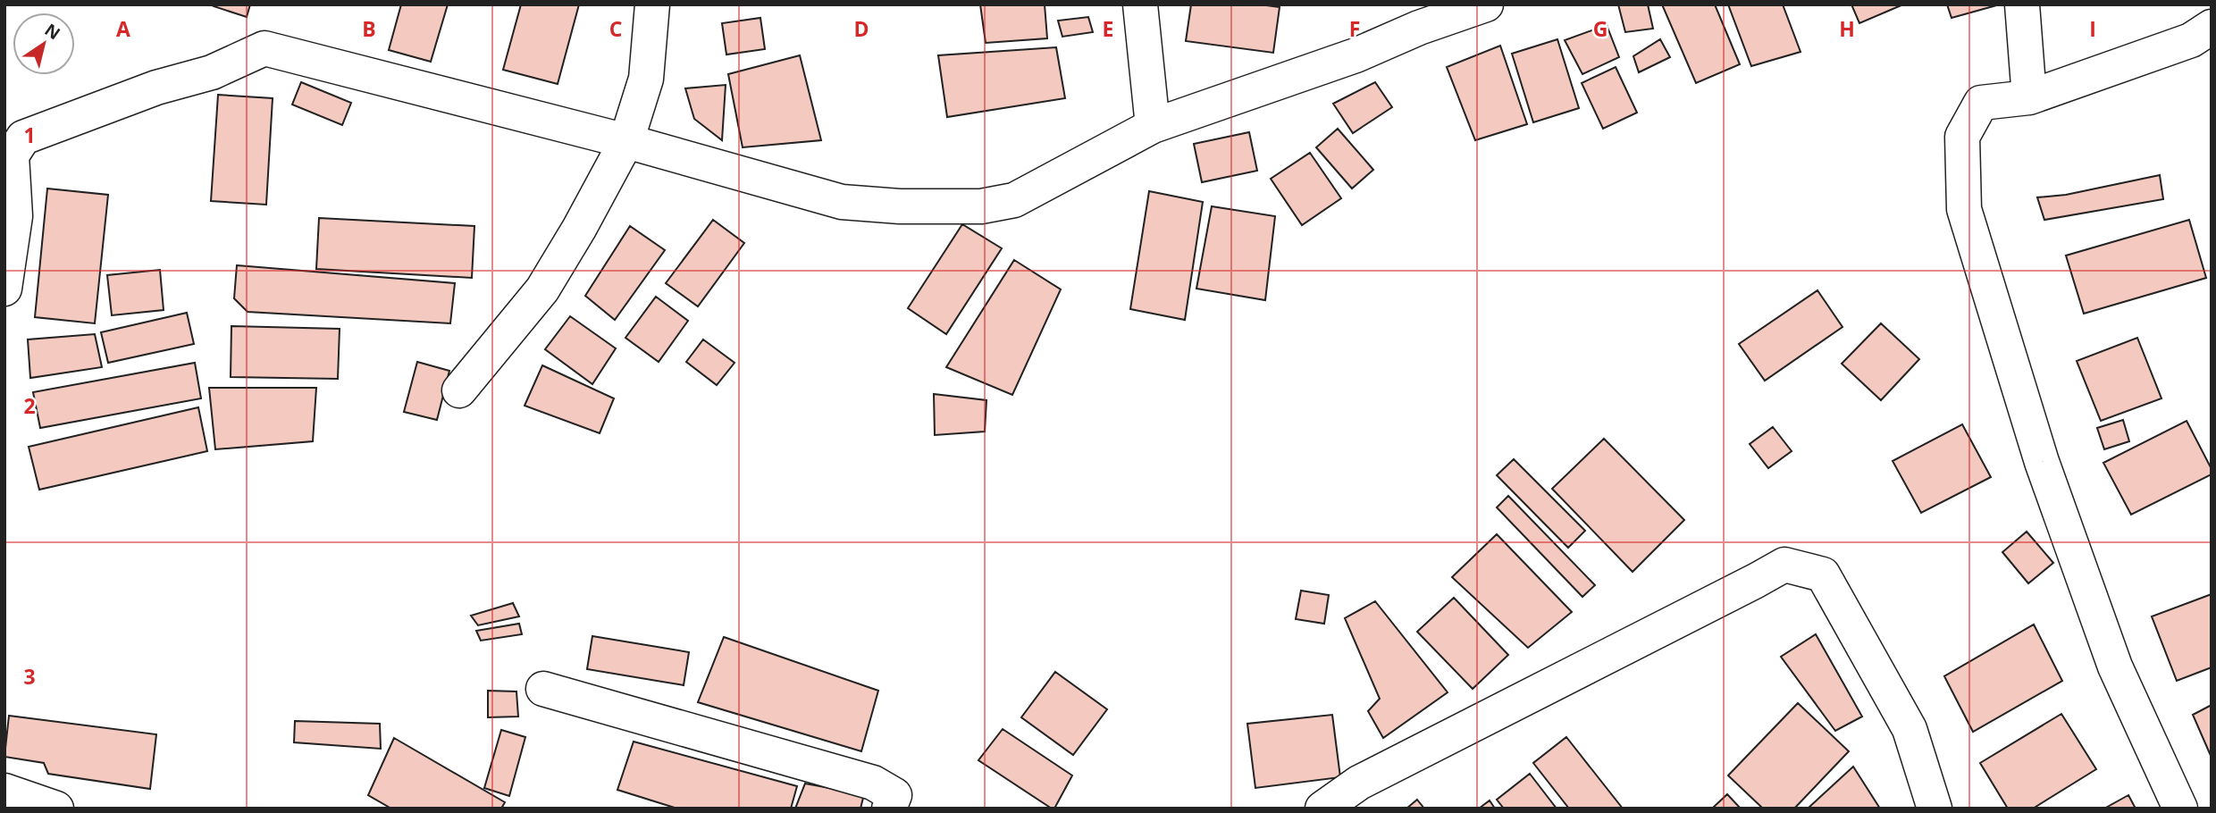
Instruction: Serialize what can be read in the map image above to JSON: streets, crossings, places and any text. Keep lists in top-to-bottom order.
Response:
{
  "north": "top right",
  "grid": {
    "columns": [
      "A",
      "B",
      "C",
      "D",
      "E",
      "F",
      "G",
      "H",
      "I"
    ],
    "rows": ["1", "2", "3"]
  }
}
